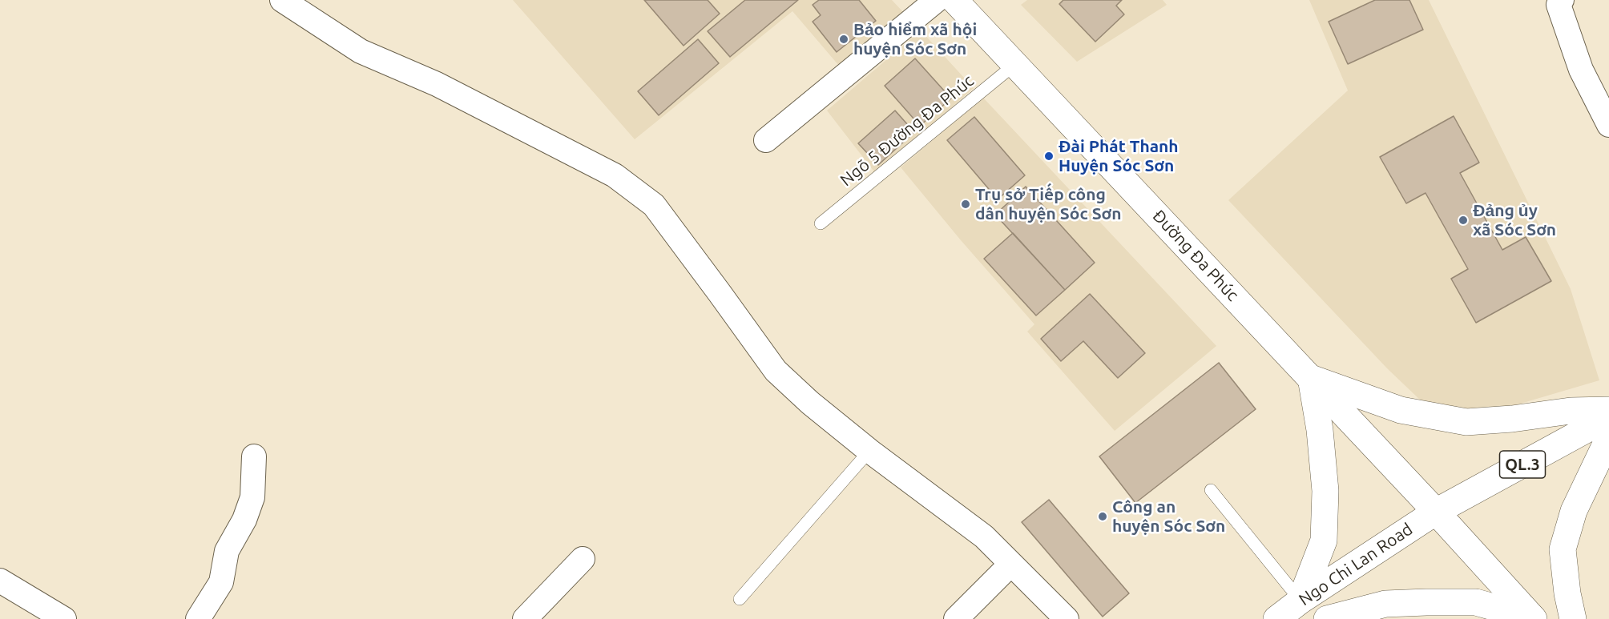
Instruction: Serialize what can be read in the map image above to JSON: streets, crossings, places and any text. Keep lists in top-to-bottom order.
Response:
{
  "streets": {
    "main road": ["Đường Đa Phúc", "QL.3", "Ngo Chi Lan Road"],
    "lane": ["Ngõ 5 Đường Đa Phúc"]
  },
  "crossings": [
    ["Ngõ 5 Đường Đa Phúc", "Đường Đa Phúc"],
    ["Đường Đa Phúc", "QL.3"],
    ["Đường Đa Phúc", "Ngo Chi Lan Road"],
    ["QL.3", "Ngo Chi Lan Road"]
  ],
  "places": [
    "Bảo hiểm xã hội huyện Sóc Sơn",
    "Đài Phát Thanh Huyện Sóc Sơn",
    "Trụ sở Tiếp công dân huyện Sóc Sơn",
    "Đảng ủy xã Sóc Sơn",
    "Công an huyện Sóc Sơn"
  ]
}
